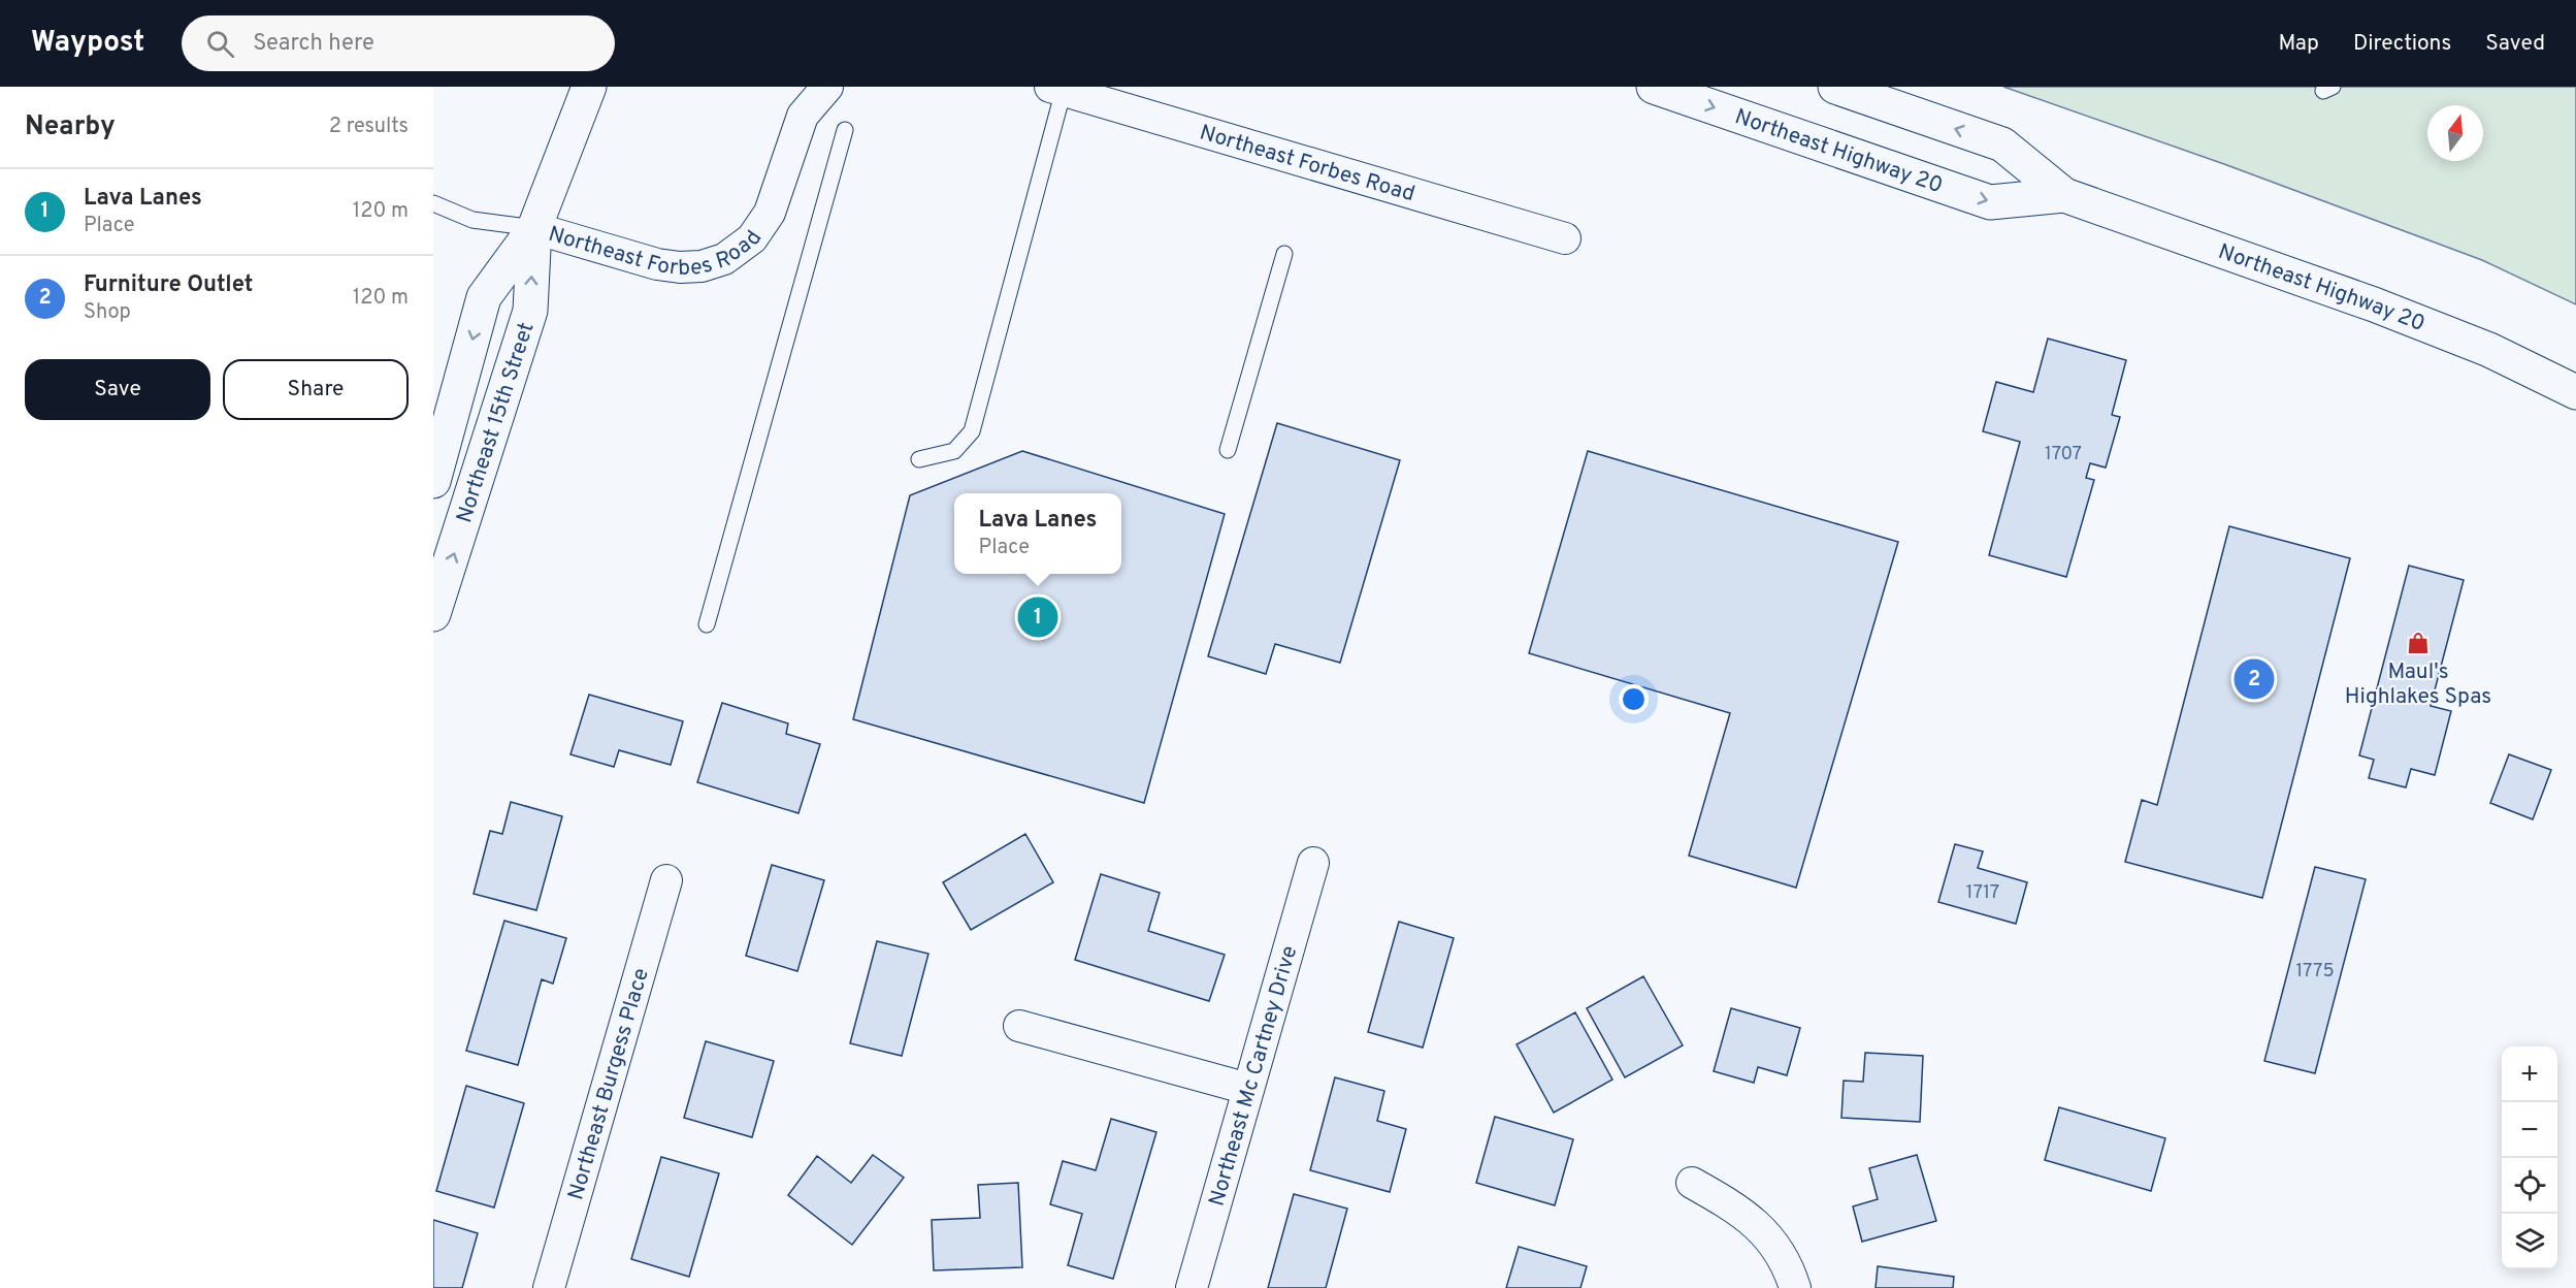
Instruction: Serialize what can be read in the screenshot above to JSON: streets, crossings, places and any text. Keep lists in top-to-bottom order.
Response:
{
  "streets": {
    "main road": ["Northeast Highway 20", "Northeast 15th Street"],
    "street": ["Northeast Forbes Road", "Northeast Mc Cartney Drive", "Northeast Burgess Place"]
  },
  "crossings": [
    ["Northeast Forbes Road", "Northeast 15th Street"]
  ],
  "places": {
    "shop": ["Maul's Highlakes Spas"]
  },
  "house_numbers": ["1707", "1717", "1775"],
  "north": "top",
  "page": {
    "header": "Waypost",
    "search": "Search here",
    "nav": ["Map", "Directions", "Saved"],
    "heading": ["Nearby", "2 results"],
    "list": [
      {
        "mark": "1",
        "name": "Lava Lanes",
        "note": "Place",
        "value": "120 m"
      },
      {
        "mark": "2",
        "name": "Furniture Outlet",
        "note": "Shop",
        "value": "120 m"
      }
    ],
    "buttons": ["Save", "Share"],
    "popup": ["Lava Lanes", "Place"],
    "pins": ["1", "2"],
    "map_buttons": ["+", "−"]
  }
}
